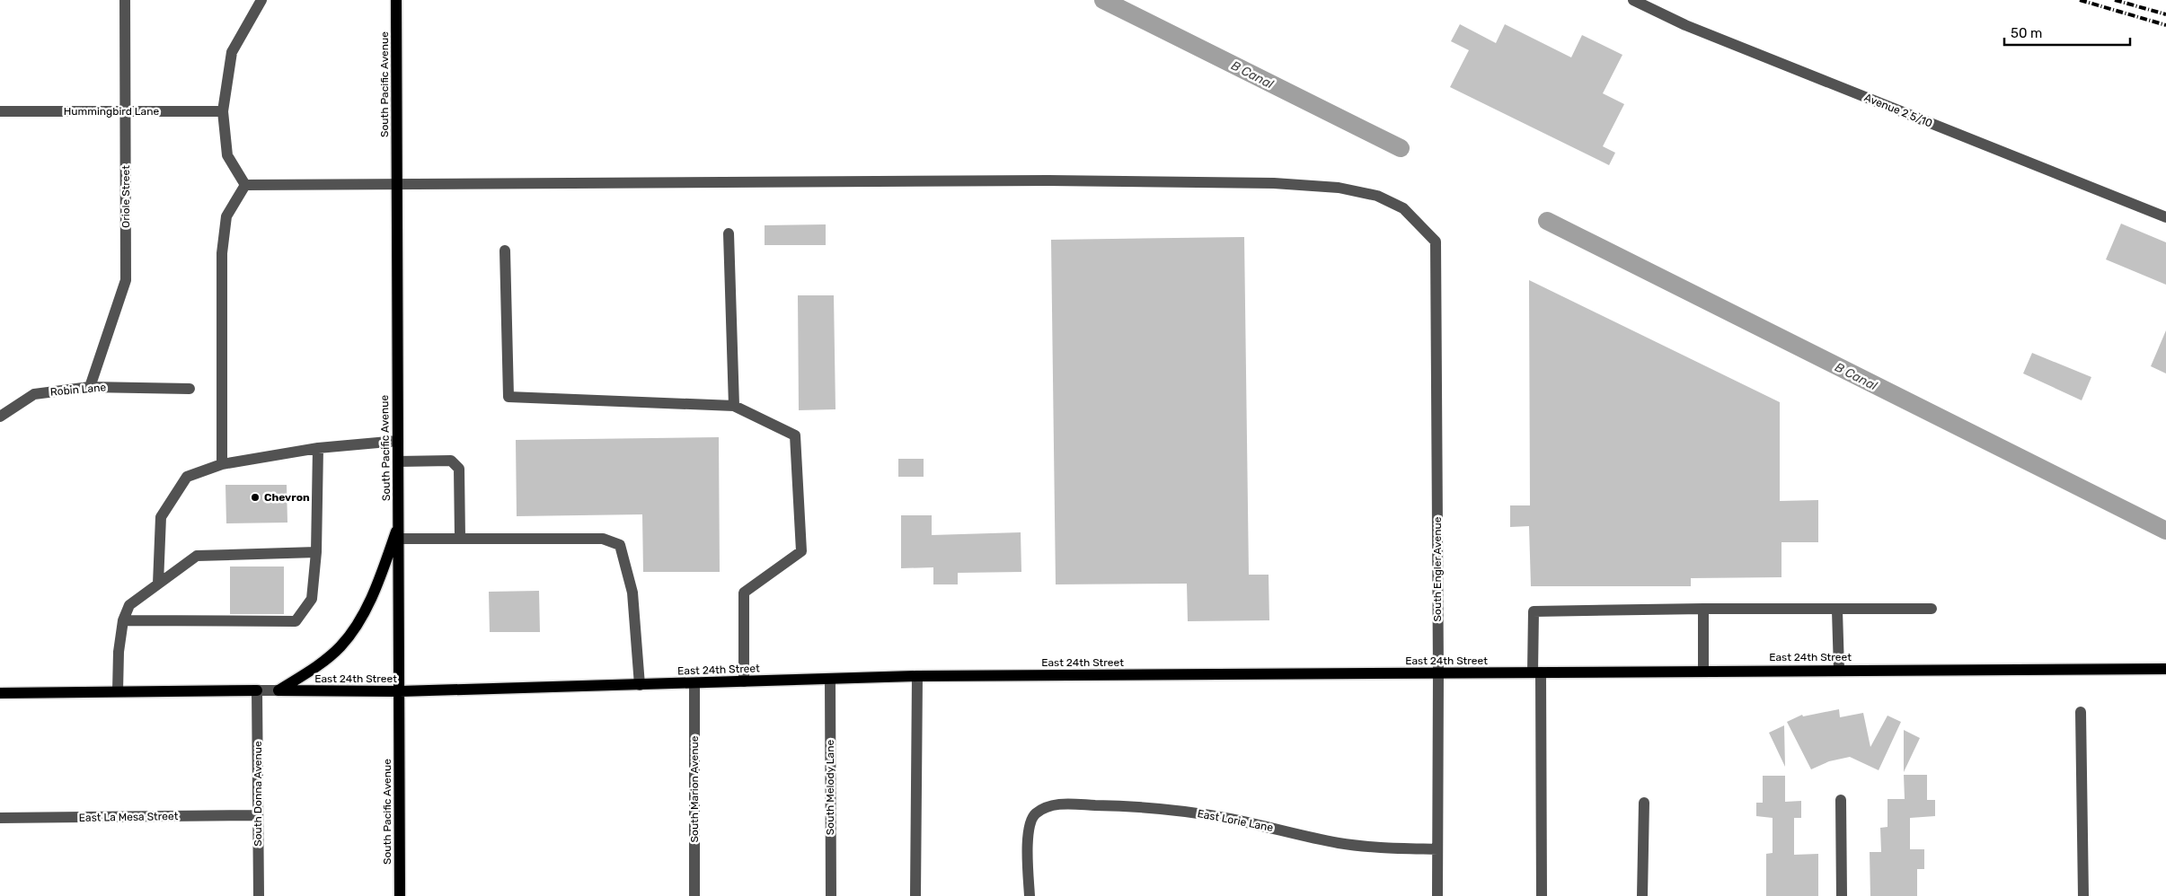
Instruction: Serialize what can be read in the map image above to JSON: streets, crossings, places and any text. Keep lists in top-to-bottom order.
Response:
{
  "streets": {
    "main road": ["South Pacific Avenue", "East 24th Street"],
    "street": [
      "Avenue 2 5/10",
      "Hummingbird Lane",
      "Oriole Street",
      "Robin Lane",
      "South Engler Avenue",
      "South Melody Lane",
      "South Marion Avenue",
      "South Donna Avenue",
      "East La Mesa Street",
      "East Lorie Lane"
    ]
  },
  "crossings": [
    ["South Pacific Avenue", "South Engler Avenue"],
    ["South Pacific Avenue", "East 24th Street"],
    ["Hummingbird Lane", "Oriole Street"],
    ["Oriole Street", "Robin Lane"],
    ["South Engler Avenue", "East 24th Street"],
    ["South Engler Avenue", "East Lorie Lane"],
    ["East 24th Street", "South Melody Lane"],
    ["East 24th Street", "South Marion Avenue"],
    ["East 24th Street", "South Donna Avenue"],
    ["South Donna Avenue", "East La Mesa Street"]
  ],
  "water": ["B Canal"],
  "places": ["Chevron"],
  "scale_bar": "50 m"
}
